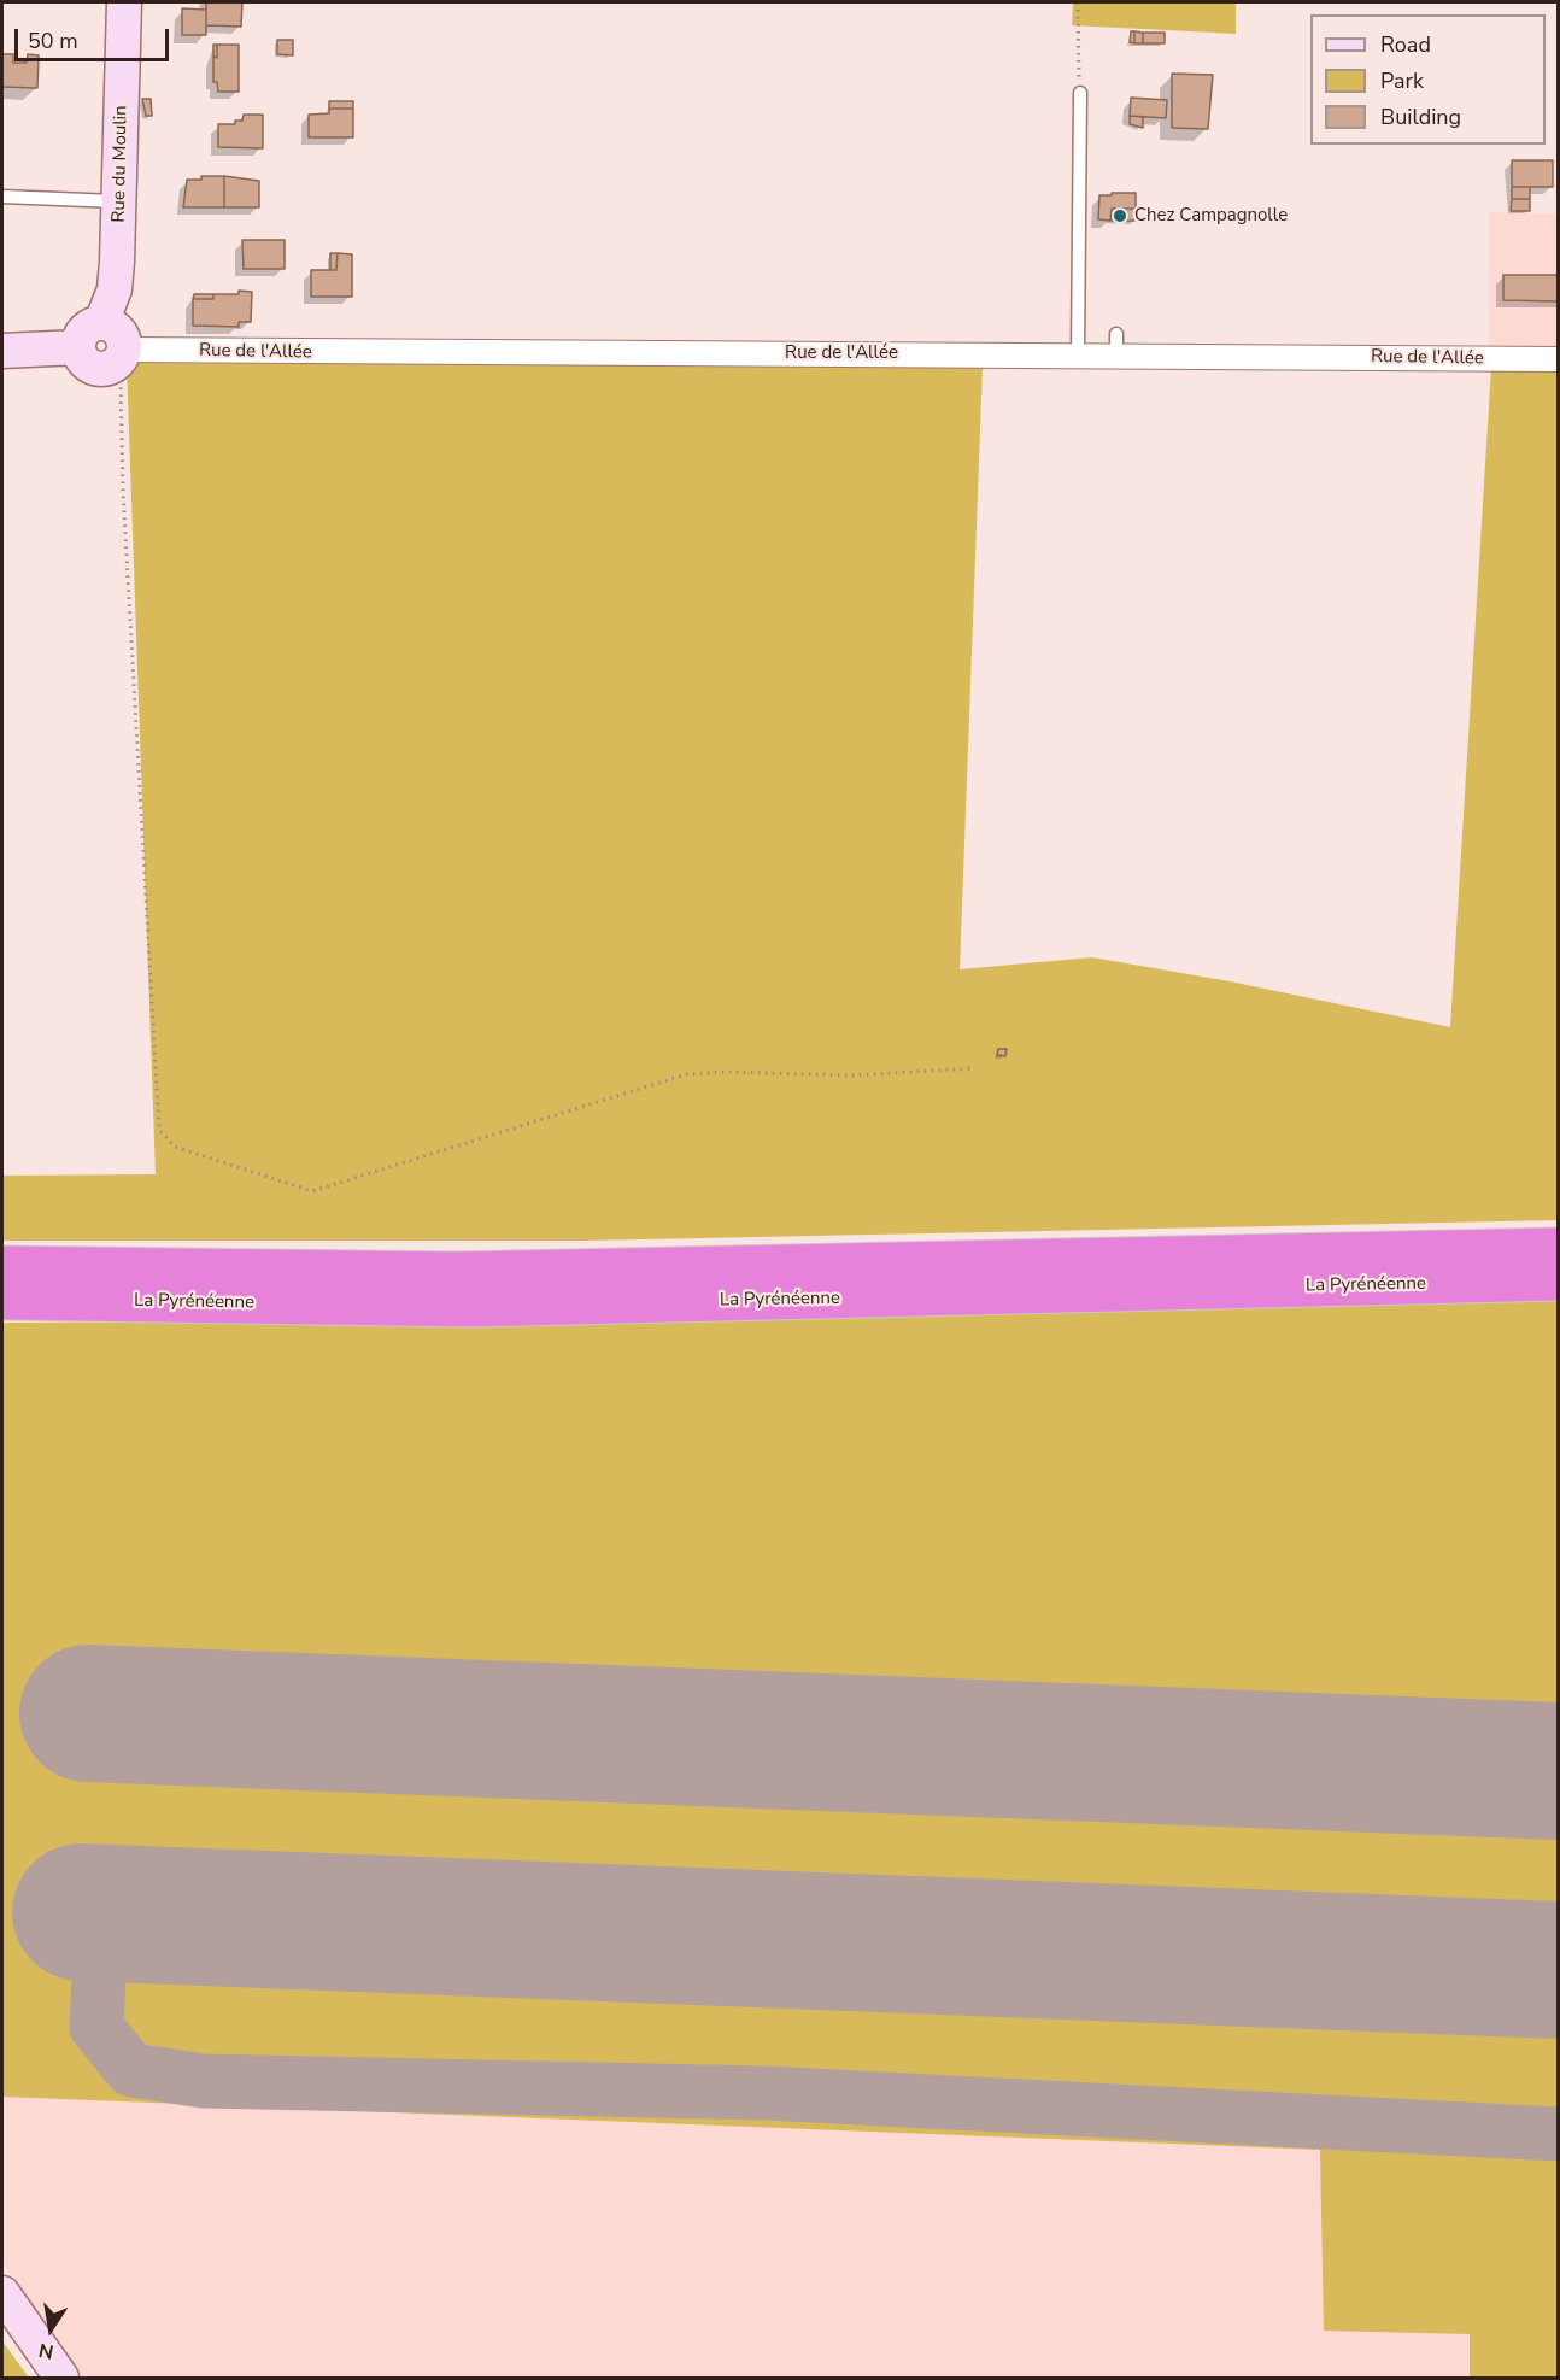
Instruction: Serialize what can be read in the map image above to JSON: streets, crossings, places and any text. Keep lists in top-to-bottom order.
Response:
{
  "streets": {
    "highway": ["La Pyrénéenne"],
    "street": ["Rue du Moulin", "Rue de l'Allée"]
  },
  "crossings": [
    ["Rue du Moulin", "Rue de l'Allée"]
  ],
  "places": ["Chez Campagnolle"],
  "legend": ["Road", "Park", "Building"],
  "scale_bar": "50 m",
  "north": "bottom"
}
